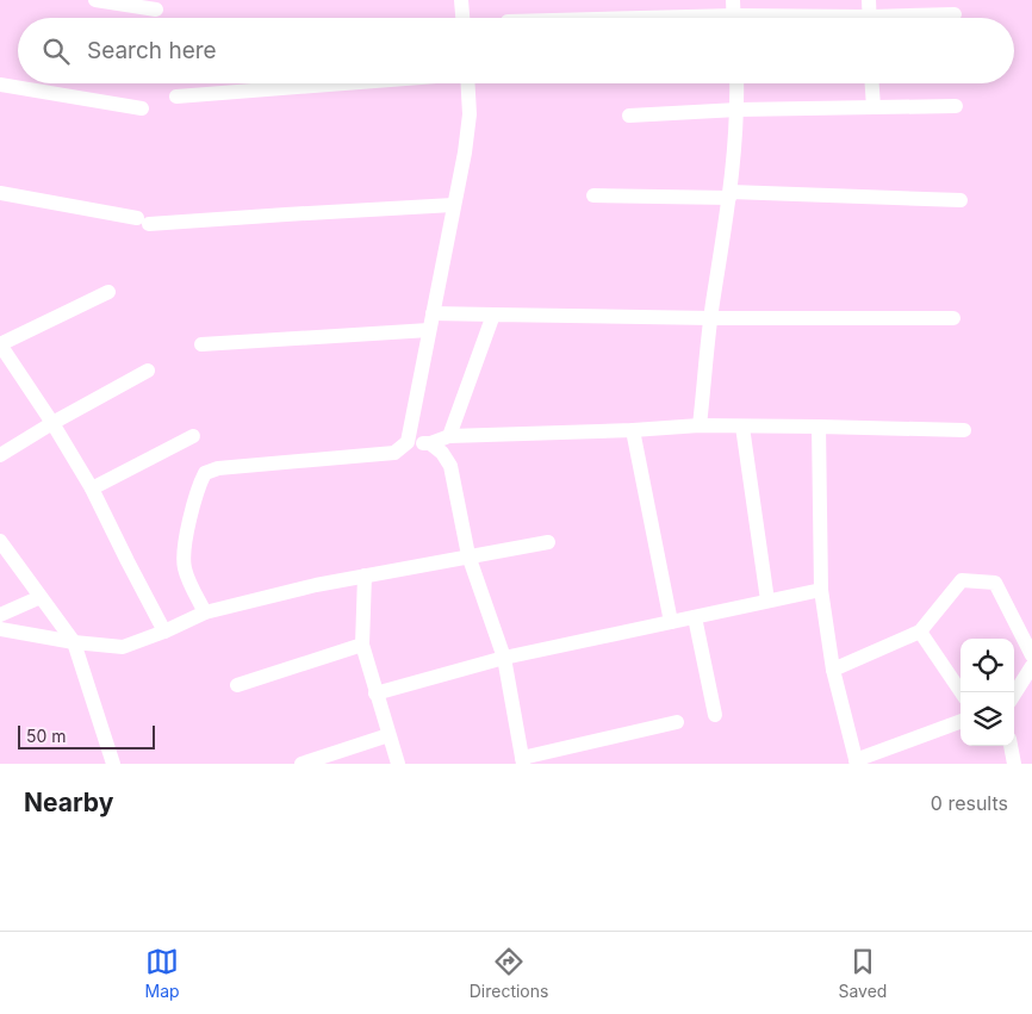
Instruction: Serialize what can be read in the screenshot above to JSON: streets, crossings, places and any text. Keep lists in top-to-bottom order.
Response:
{
  "scale_bar": "50 m",
  "page": {
    "search": "Search here",
    "scale": "50 m",
    "heading": ["Nearby", "0 results"],
    "nav": ["Map", "Directions", "Saved"]
  }
}
